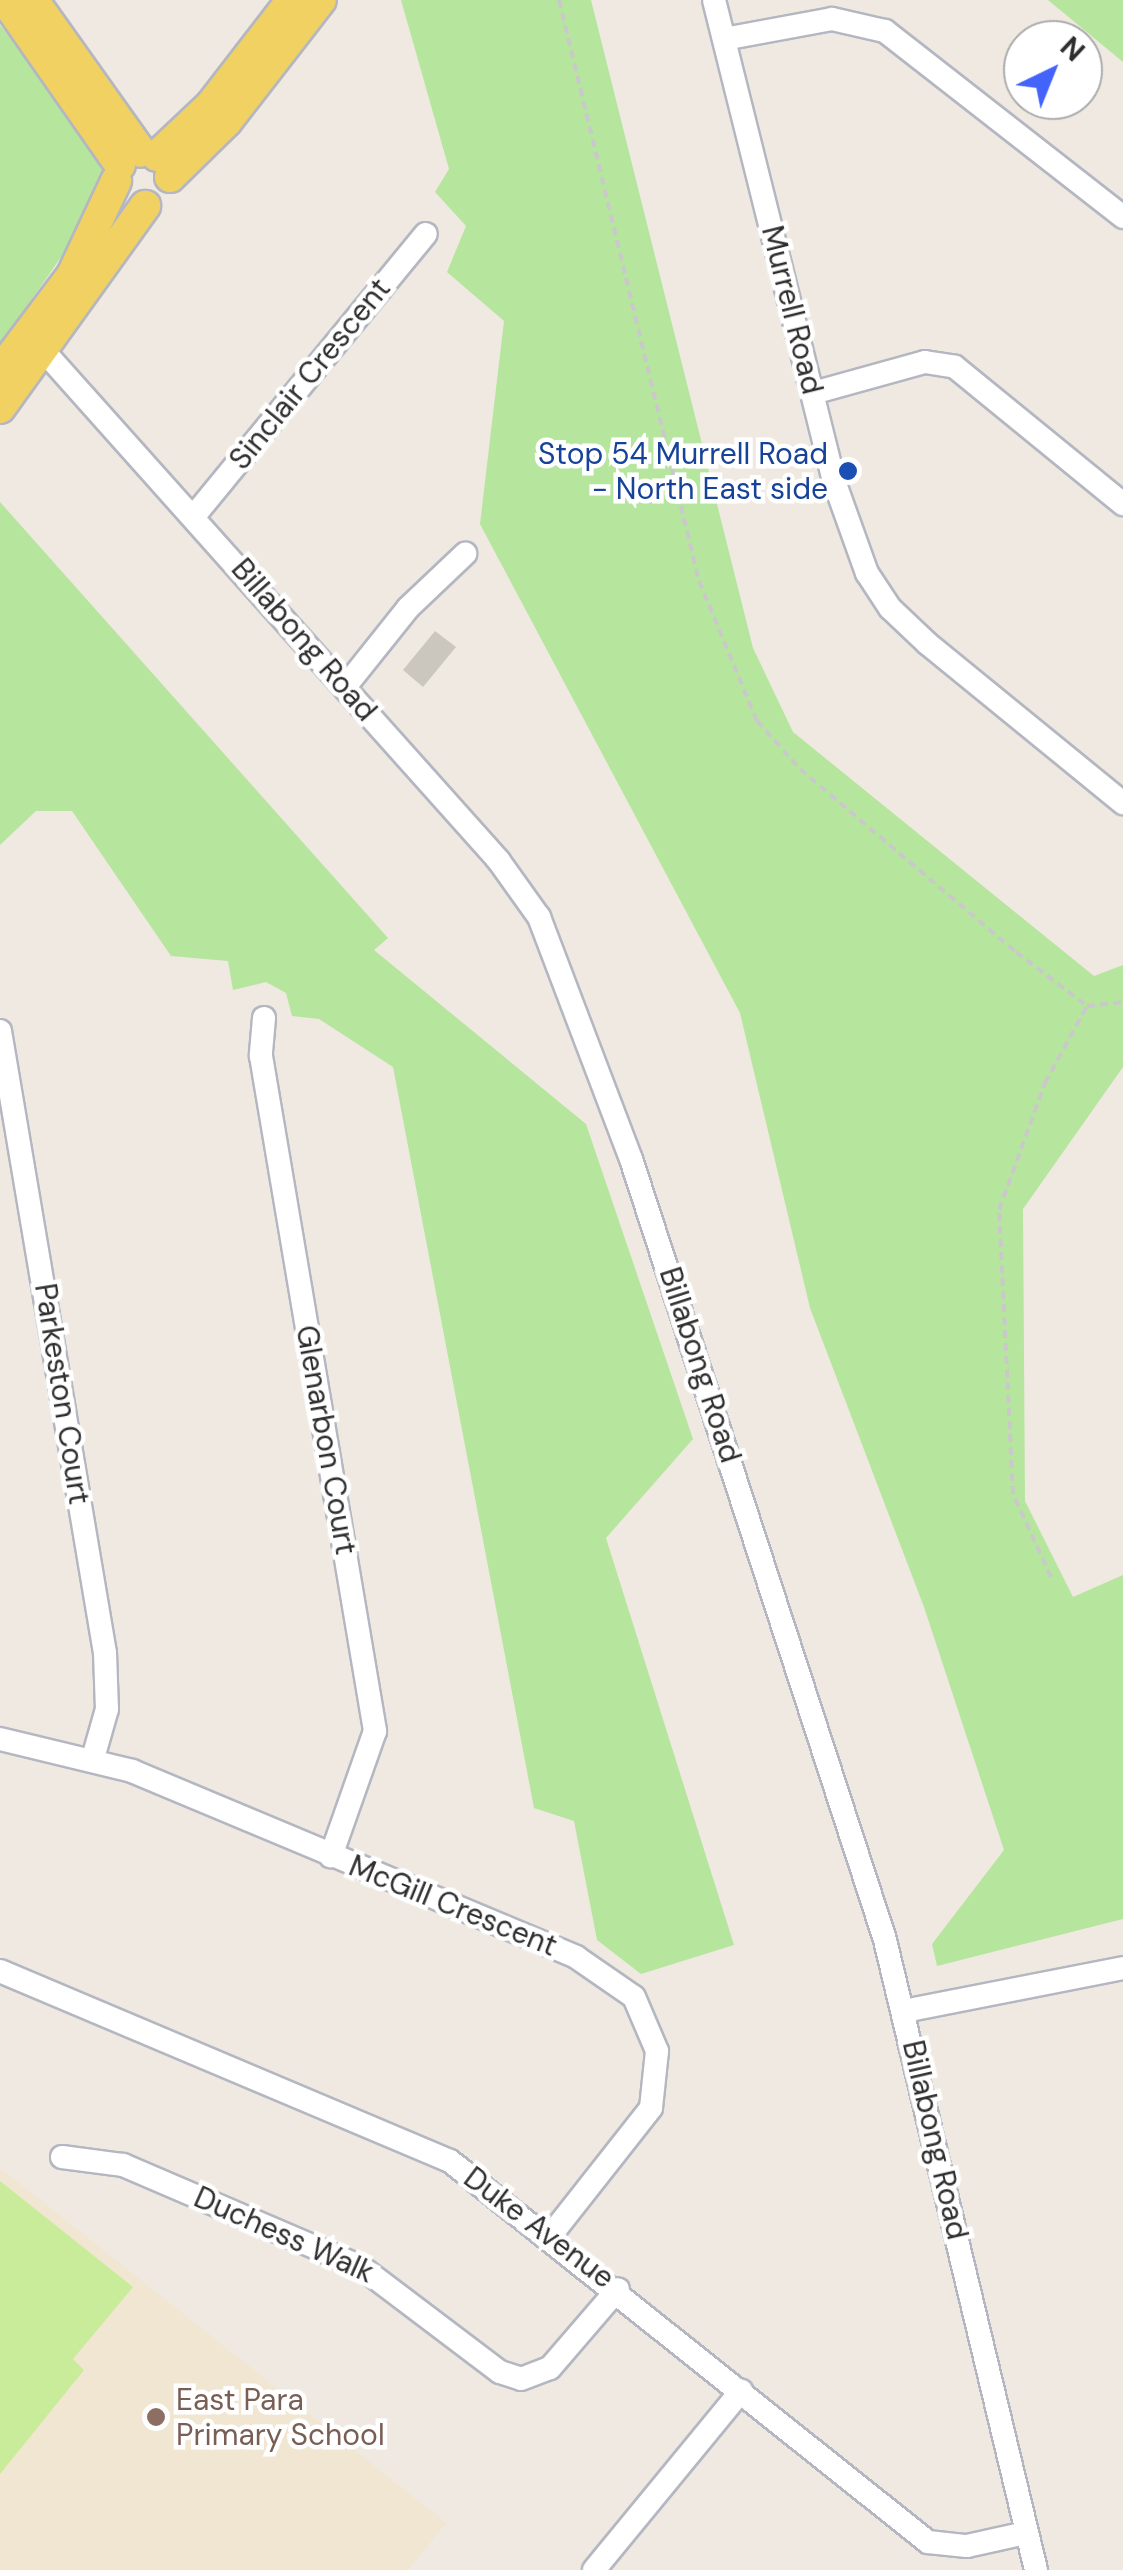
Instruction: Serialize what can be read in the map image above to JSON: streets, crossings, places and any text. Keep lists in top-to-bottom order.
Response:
{
  "streets": {
    "street": [
      "Murrell Road",
      "Sinclair Crescent",
      "Billabong Road",
      "Parkeston Court",
      "Glenarbon Court",
      "McGill Crescent",
      "Duke Avenue",
      "Duchess Walk"
    ]
  },
  "crossings": [
    ["Sinclair Crescent", "Billabong Road"],
    ["Billabong Road", "Duke Avenue"],
    ["Parkeston Court", "McGill Crescent"],
    ["Glenarbon Court", "McGill Crescent"],
    ["McGill Crescent", "Duke Avenue"],
    ["Duke Avenue", "Duchess Walk"]
  ],
  "places": ["Stop 54 Murrell Road - North East side", "East Para Primary School"],
  "north": "top right"
}
